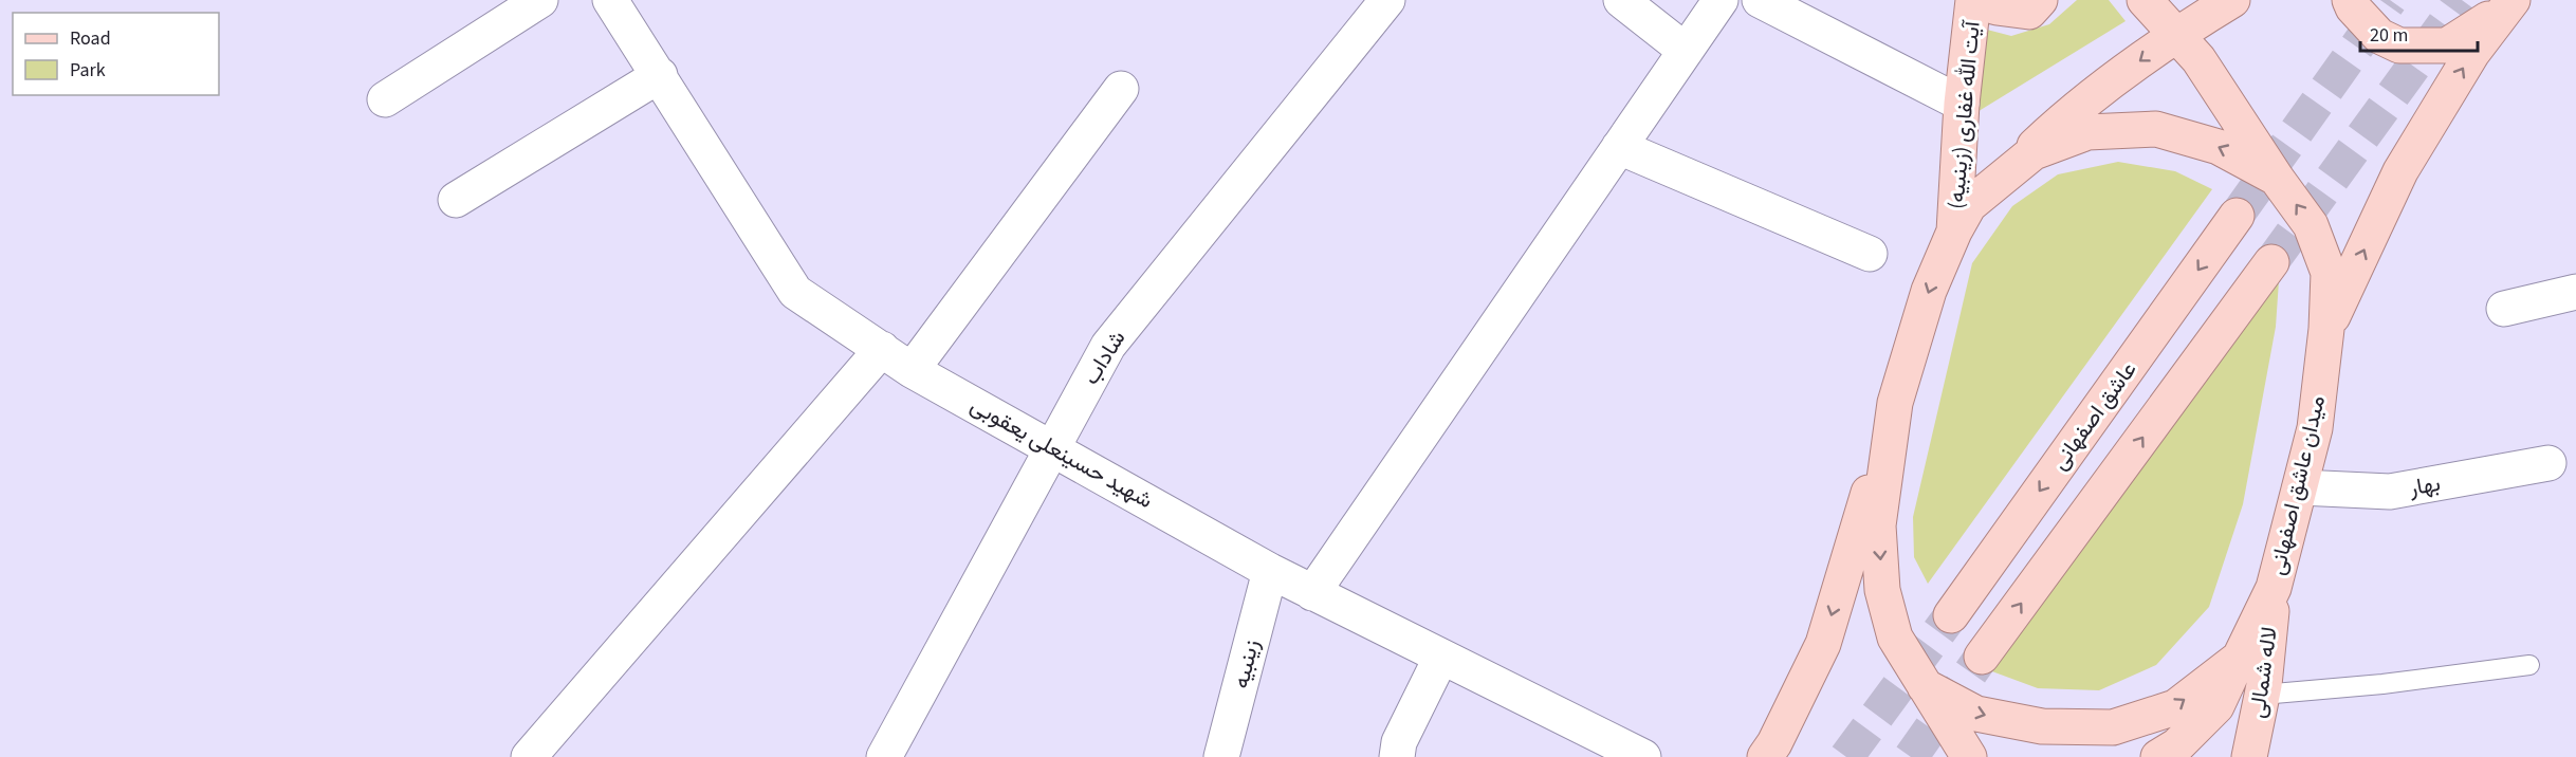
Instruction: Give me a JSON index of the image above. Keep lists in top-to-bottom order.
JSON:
{
  "streets": {
    "main road": [
      "آیت الله غفاری (زینبیه)",
      "عاشق اصفهانی",
      "میدان عاشق اصفهانی",
      "لاله شمالی"
    ],
    "street": [
      "شاداب",
      "شهید حسینعلی یعقوبی",
      "بهار",
      "زینبیه"
    ]
  },
  "crossings": [
    ["آیت الله غفاری (زینبیه)", "میدان عاشق اصفهانی"],
    ["شاداب", "شهید حسینعلی یعقوبی"],
    ["شهید حسینعلی یعقوبی", "زینبیه"],
    ["میدان عاشق اصفهانی", "بهار"],
    ["میدان عاشق اصفهانی", "لاله شمالی"]
  ],
  "legend": ["Road", "Park"],
  "scale_bar": "20 m"
}
